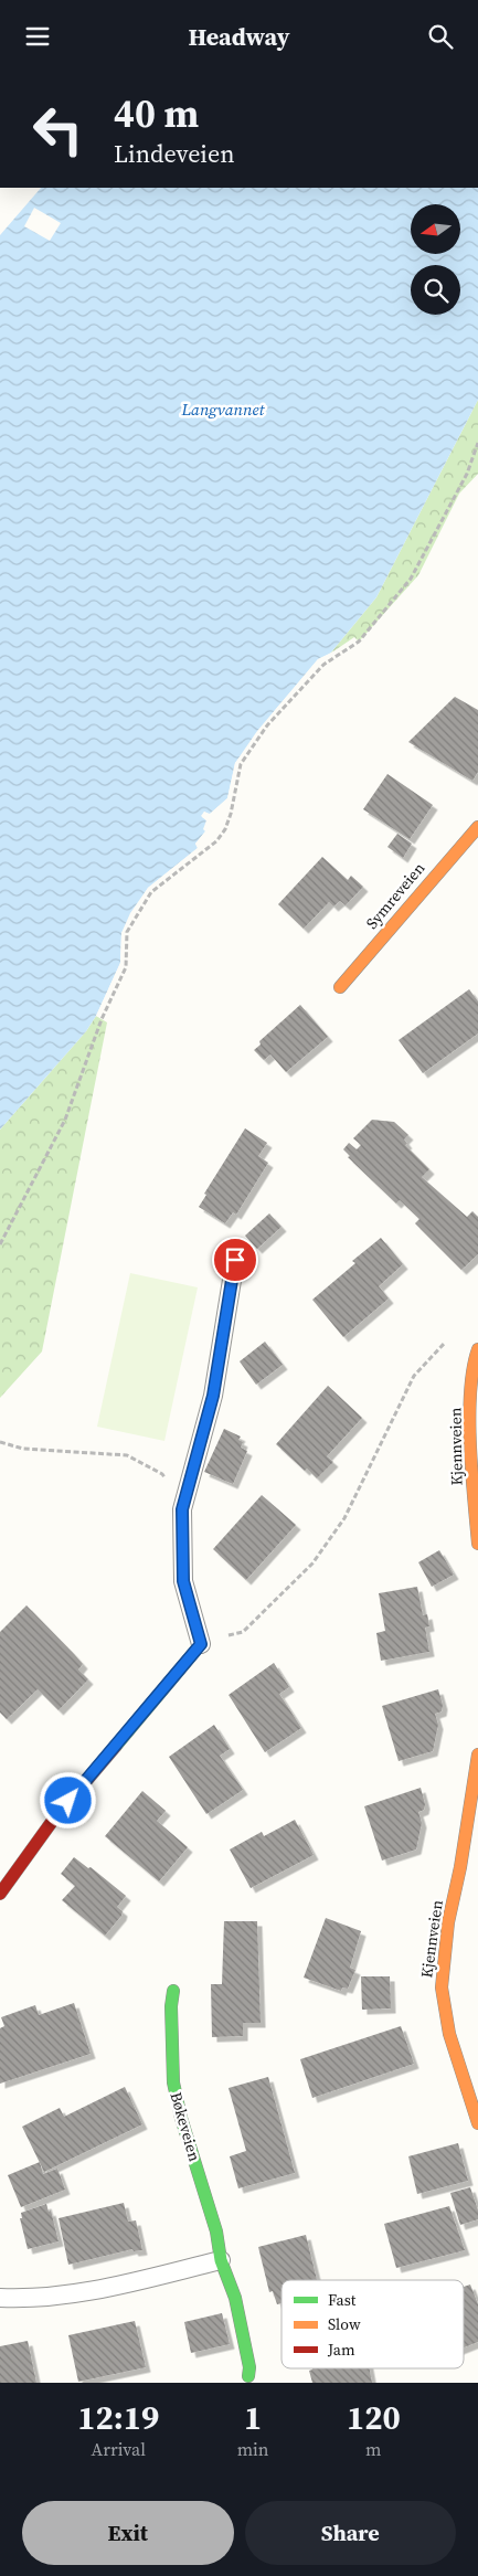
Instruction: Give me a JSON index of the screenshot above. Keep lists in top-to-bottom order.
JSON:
{
  "streets": {
    "street": ["Symreveien", "Kjennveien", "Bøkeveien"]
  },
  "water": ["Langvannet"],
  "legend": ["Fast", "Slow", "Jam"],
  "north": "left",
  "page": {
    "header": "Headway",
    "turn": ["40 m", "Lindeveien"],
    "eta": [
      "12:19",
      "Arrival",
      "1",
      "min",
      "120",
      "m"
    ],
    "buttons": ["Exit", "Share"]
  }
}
